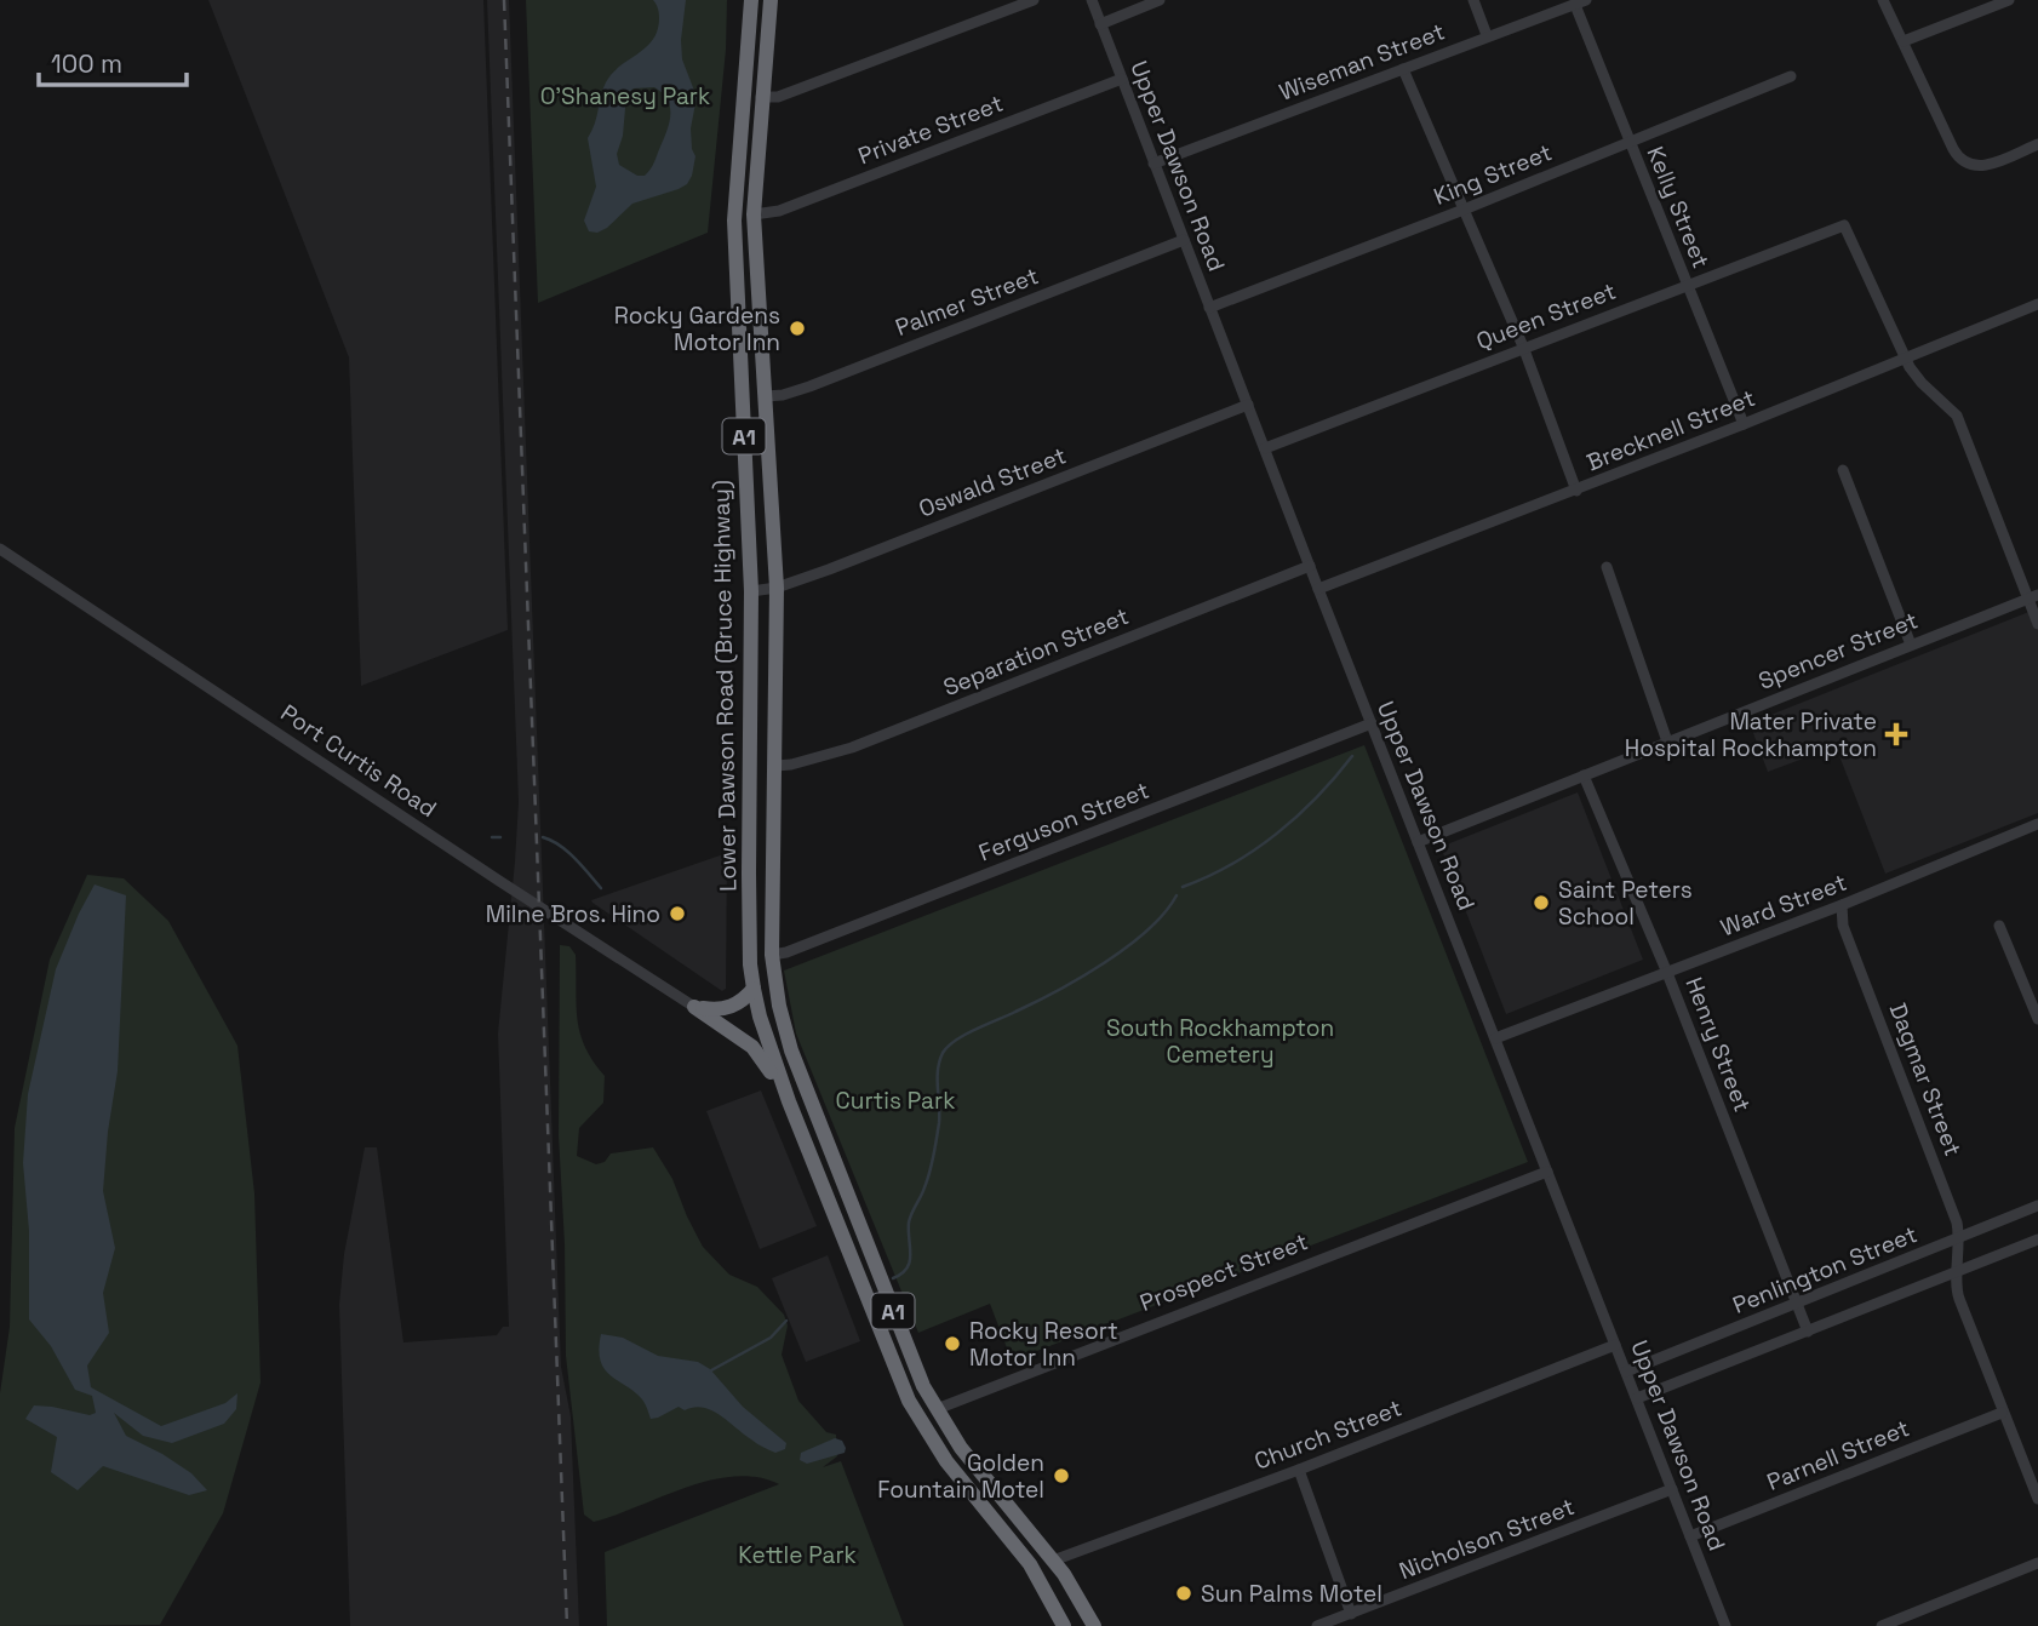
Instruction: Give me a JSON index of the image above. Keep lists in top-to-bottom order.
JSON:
{
  "streets": {
    "highway": ["A1", "Lower Dawson Road (Bruce Highway)", "Prospect Street"],
    "street": [
      "Wiseman Street",
      "Private Street",
      "Upper Dawson Road",
      "King Street",
      "Kelly Street",
      "Palmer Street",
      "Queen Street",
      "Brecknell Street",
      "Oswald Street",
      "Spencer Street",
      "Separation Street",
      "Port Curtis Road",
      "Ferguson Street",
      "Ward Street",
      "Henry Street",
      "Dagmar Street",
      "Penlington Street",
      "Church Street",
      "Parnell Street",
      "Nicholson Street"
    ]
  },
  "crossings": [
    ["Wiseman Street", "Upper Dawson Road"],
    ["Wiseman Street", "Kelly Street"],
    ["Private Street", "Upper Dawson Road"],
    ["Private Street", "Lower Dawson Road (Bruce Highway)"],
    ["Upper Dawson Road", "King Street"],
    ["Upper Dawson Road", "Palmer Street"],
    ["Upper Dawson Road", "Queen Street"],
    ["Upper Dawson Road", "Brecknell Street"],
    ["Upper Dawson Road", "Oswald Street"],
    ["Upper Dawson Road", "Spencer Street"],
    ["Upper Dawson Road", "Separation Street"],
    ["Upper Dawson Road", "Ferguson Street"],
    ["Upper Dawson Road", "Ward Street"],
    ["Upper Dawson Road", "Penlington Street"],
    ["Upper Dawson Road", "Prospect Street"],
    ["Upper Dawson Road", "Church Street"],
    ["Upper Dawson Road", "Parnell Street"],
    ["Upper Dawson Road", "Nicholson Street"],
    ["King Street", "Kelly Street"],
    ["Kelly Street", "Queen Street"],
    ["Kelly Street", "Brecknell Street"],
    ["Palmer Street", "Lower Dawson Road (Bruce Highway)"],
    ["Queen Street", "Brecknell Street"],
    ["A1", "Lower Dawson Road (Bruce Highway)"],
    ["A1", "Ferguson Street"],
    ["A1", "Prospect Street"],
    ["A1", "Church Street"],
    ["Oswald Street", "Lower Dawson Road (Bruce Highway)"],
    ["Spencer Street", "Henry Street"],
    ["Separation Street", "Lower Dawson Road (Bruce Highway)"],
    ["Lower Dawson Road (Bruce Highway)", "Ferguson Street"],
    ["Ward Street", "Henry Street"],
    ["Ward Street", "Dagmar Street"],
    ["Henry Street", "Penlington Street"],
    ["Dagmar Street", "Penlington Street"],
    ["Dagmar Street", "Parnell Street"]
  ],
  "parks": [
    "O'Shanesy Park",
    "South Rockhampton Cemetery",
    "Curtis Park",
    "Kettle Park"
  ],
  "places": {
    "other": [
      "Rocky Gardens Motor Inn",
      "Saint Peters School",
      "Milne Bros. Hino",
      "Rocky Resort Motor Inn",
      "Golden Fountain Motel",
      "Sun Palms Motel"
    ],
    "health": ["Mater Private Hospital Rockhampton"]
  },
  "scale_bar": "100 m"
}
